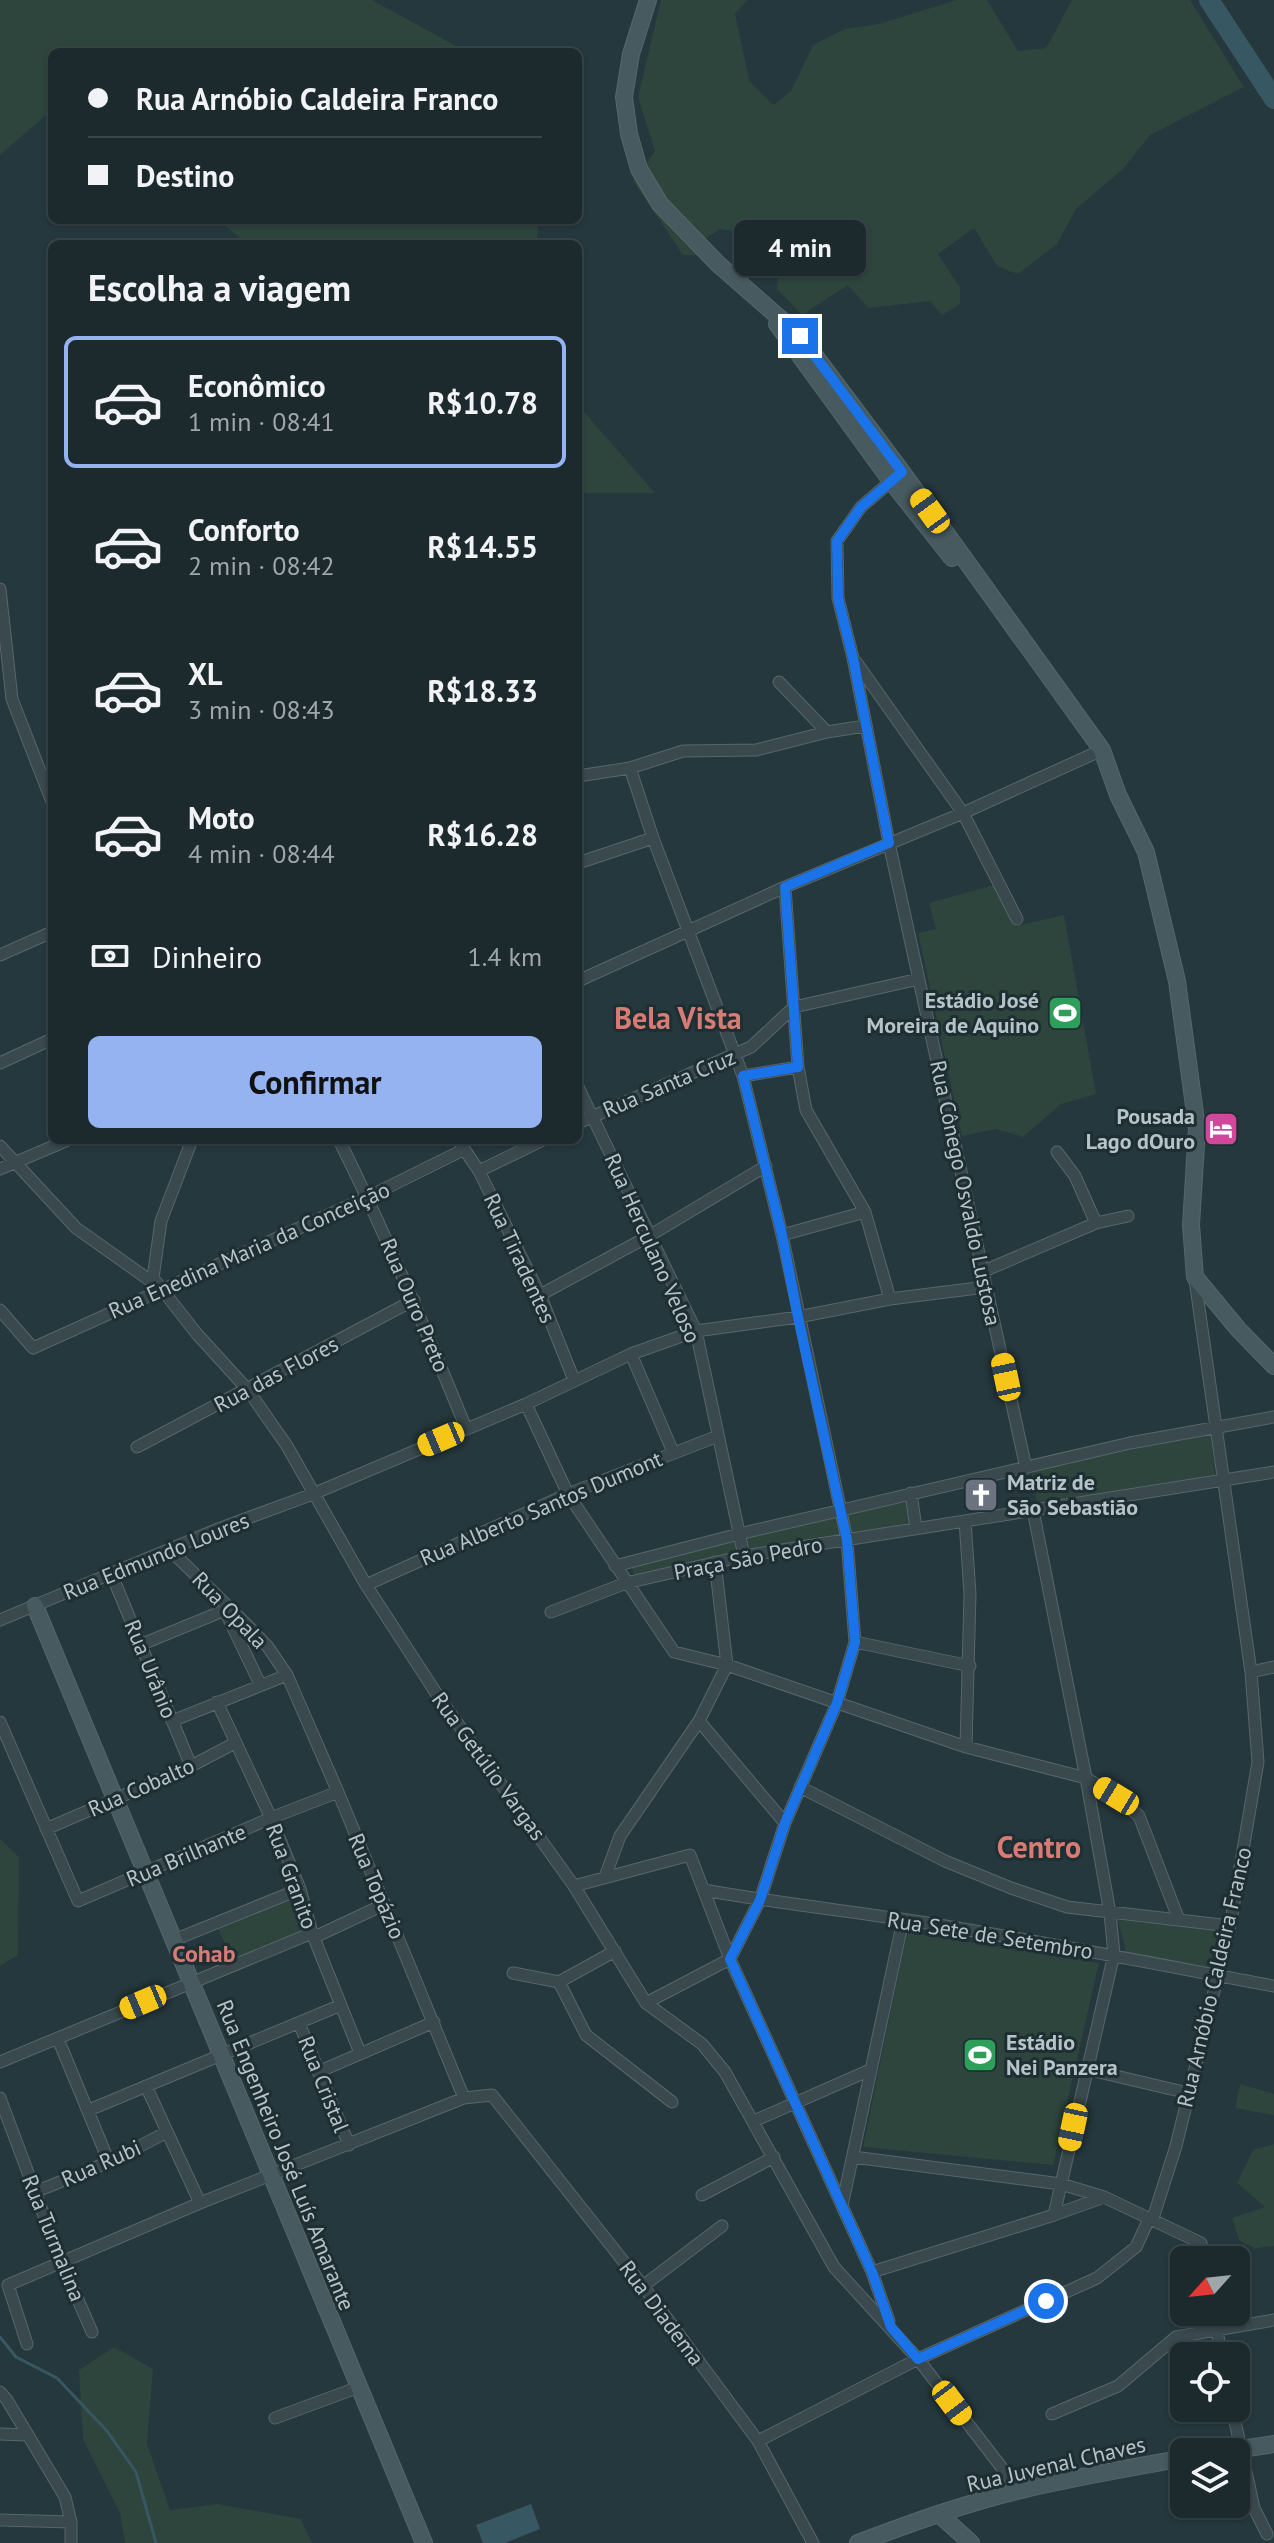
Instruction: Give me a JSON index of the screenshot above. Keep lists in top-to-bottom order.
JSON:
{
  "streets": {
    "main road": ["Rua Engenheiro José Luís Amarante", "Rua Juvenal Chaves"],
    "street": [
      "Rua Santa Cruz",
      "Rua Cônego Osvaldo Lustosa",
      "Rua Herculano Veloso",
      "Rua Enedina Maria da Conceição",
      "Rua Tiradentes",
      "Rua Ouro Preto",
      "Rua das Flores",
      "Rua Alberto Santos Dumont",
      "Rua Edmundo Loures",
      "Praça São Pedro",
      "Rua Opala",
      "Rua Urânio",
      "Rua Getúlio Vargas",
      "Rua Cobalto",
      "Rua Brilhante",
      "Rua Granito",
      "Rua Topázio",
      "Rua Sete de Setembro",
      "Rua Arnóbio Caldeira Franco",
      "Rua Cristal",
      "Rua Rubi",
      "Rua Turmalina",
      "Rua Diadema"
    ]
  },
  "crossings": [
    ["Rua Santa Cruz", "Rua Herculano Veloso"],
    ["Rua Cônego Osvaldo Lustosa", "Rua Edmundo Loures"],
    ["Rua Herculano Veloso", "Rua Alberto Santos Dumont"],
    ["Rua Herculano Veloso", "Rua Edmundo Loures"],
    ["Rua Herculano Veloso", "Praça São Pedro"],
    ["Rua Enedina Maria da Conceição", "Rua Tiradentes"],
    ["Rua Enedina Maria da Conceição", "Rua Ouro Preto"],
    ["Rua Enedina Maria da Conceição", "Rua Getúlio Vargas"],
    ["Rua Tiradentes", "Rua Edmundo Loures"],
    ["Rua Ouro Preto", "Rua das Flores"],
    ["Rua Ouro Preto", "Rua Edmundo Loures"],
    ["Rua das Flores", "Rua Getúlio Vargas"],
    ["Rua Alberto Santos Dumont", "Rua Getúlio Vargas"],
    ["Rua Edmundo Loures", "Rua Opala"],
    ["Rua Edmundo Loures", "Rua Urânio"],
    ["Rua Edmundo Loures", "Rua Getúlio Vargas"],
    ["Rua Edmundo Loures", "Rua Engenheiro José Luís Amarante"],
    ["Praça São Pedro", "Rua Arnóbio Caldeira Franco"],
    ["Rua Opala", "Rua Topázio"],
    ["Rua Urânio", "Rua Cobalto"],
    ["Rua Getúlio Vargas", "Rua Arnóbio Caldeira Franco"],
    ["Rua Getúlio Vargas", "Rua Juvenal Chaves"],
    ["Rua Cobalto", "Rua Brilhante"],
    ["Rua Cobalto", "Rua Granito"],
    ["Rua Cobalto", "Rua Engenheiro José Luís Amarante"],
    ["Rua Brilhante", "Rua Granito"],
    ["Rua Brilhante", "Rua Topázio"],
    ["Rua Brilhante", "Rua Engenheiro José Luís Amarante"],
    ["Rua Topázio", "Rua Diadema"],
    ["Rua Sete de Setembro", "Rua Arnóbio Caldeira Franco"],
    ["Rua Arnóbio Caldeira Franco", "Rua Diadema"],
    ["Rua Rubi", "Rua Turmalina"]
  ],
  "districts": ["Bela Vista", "Centro", "Cohab"],
  "places": {
    "sports": ["Estádio José Moreira de Aquino", "Estádio Nei Panzera"],
    "hotel": ["Pousada Lago dOuro"],
    "church": ["Matriz de São Sebastião"]
  },
  "north": "bottom left",
  "page": {
    "banner": ["Rua Arnóbio Caldeira Franco", "Destino"],
    "bubble": "4 min",
    "heading": "Escolha a viagem",
    "list": [
      {
        "name": "Econômico",
        "note": "1 min · 08:41",
        "value": "R$10.78"
      },
      {
        "name": "Conforto",
        "note": "2 min · 08:42",
        "value": "R$14.55"
      },
      {
        "name": "XL",
        "note": "3 min · 08:43",
        "value": "R$18.33"
      },
      {
        "name": "Moto",
        "note": "4 min · 08:44",
        "value": "R$16.28"
      }
    ],
    "pay": ["Dinheiro", "1.4 km"],
    "buttons": "Confirmar"
  }
}
